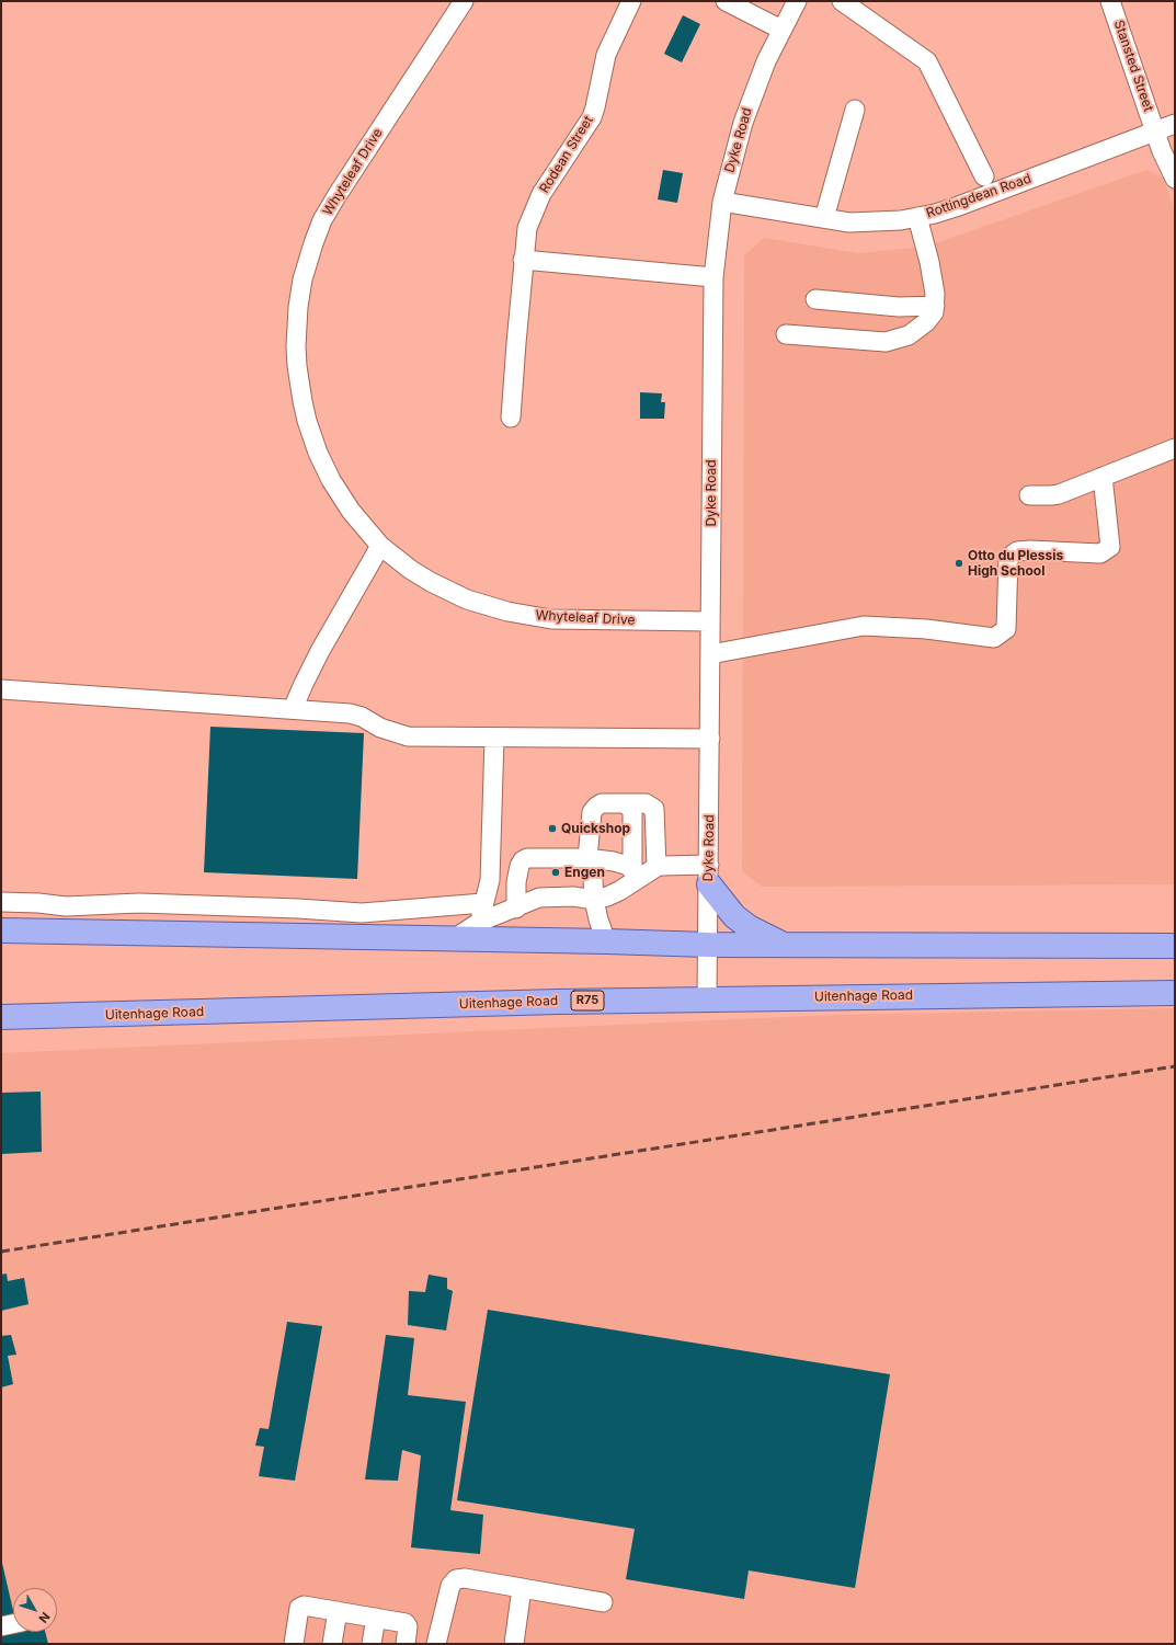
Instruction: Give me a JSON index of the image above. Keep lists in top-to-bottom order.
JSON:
{
  "streets": {
    "main road": ["Uitenhage Road", "R75"],
    "street": [
      "Stansted Street",
      "Dyke Road",
      "Rodean Street",
      "Whyteleaf Drive",
      "Rottingdean Road"
    ]
  },
  "crossings": [
    ["Stansted Street", "Rottingdean Road"],
    ["Dyke Road", "Whyteleaf Drive"],
    ["Dyke Road", "Rottingdean Road"],
    ["Dyke Road", "Uitenhage Road"]
  ],
  "places": ["Otto du Plessis High School", "Quickshop", "Engen"],
  "north": "bottom right"
}
